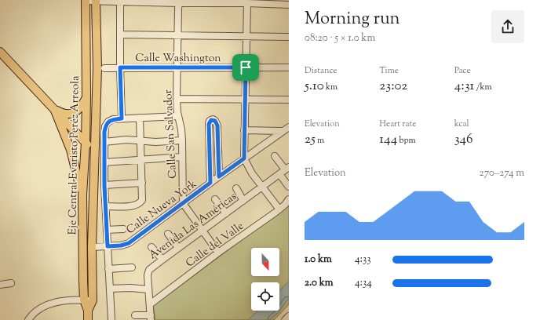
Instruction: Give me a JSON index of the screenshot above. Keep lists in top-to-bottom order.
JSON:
{
  "streets": {
    "main road": ["Eje Central Evaristo Peréz Arreola"],
    "street": [
      "Calle Washington",
      "Calle San Salvador",
      "Calle Nueva York",
      "Avenida Las Américas",
      "Calle del Valle"
    ]
  },
  "crossings": [
    ["Calle Washington", "Calle San Salvador"],
    ["Calle San Salvador", "Calle Nueva York"],
    ["Eje Central Evaristo Peréz Arreola", "Calle Nueva York"],
    ["Avenida Las Américas", "Calle del Valle"]
  ],
  "north": "bottom",
  "page": {
    "heading": ["Morning run", "08:20 · 5 × 1.0 km"],
    "stats": [
      ["Distance", "5.10 km"],
      ["Time", "23:02"],
      ["Pace", "4:31 /km"],
      ["Elevation", "25 m"],
      ["Heart rate", "144 bpm"],
      ["kcal", "346"]
    ],
    "chart": ["Elevation", "270–274 m"],
    "list": [
      {
        "name": "1.0 km",
        "note": "4:33"
      },
      {
        "name": "2.0 km",
        "note": "4:34"
      }
    ]
  }
}
